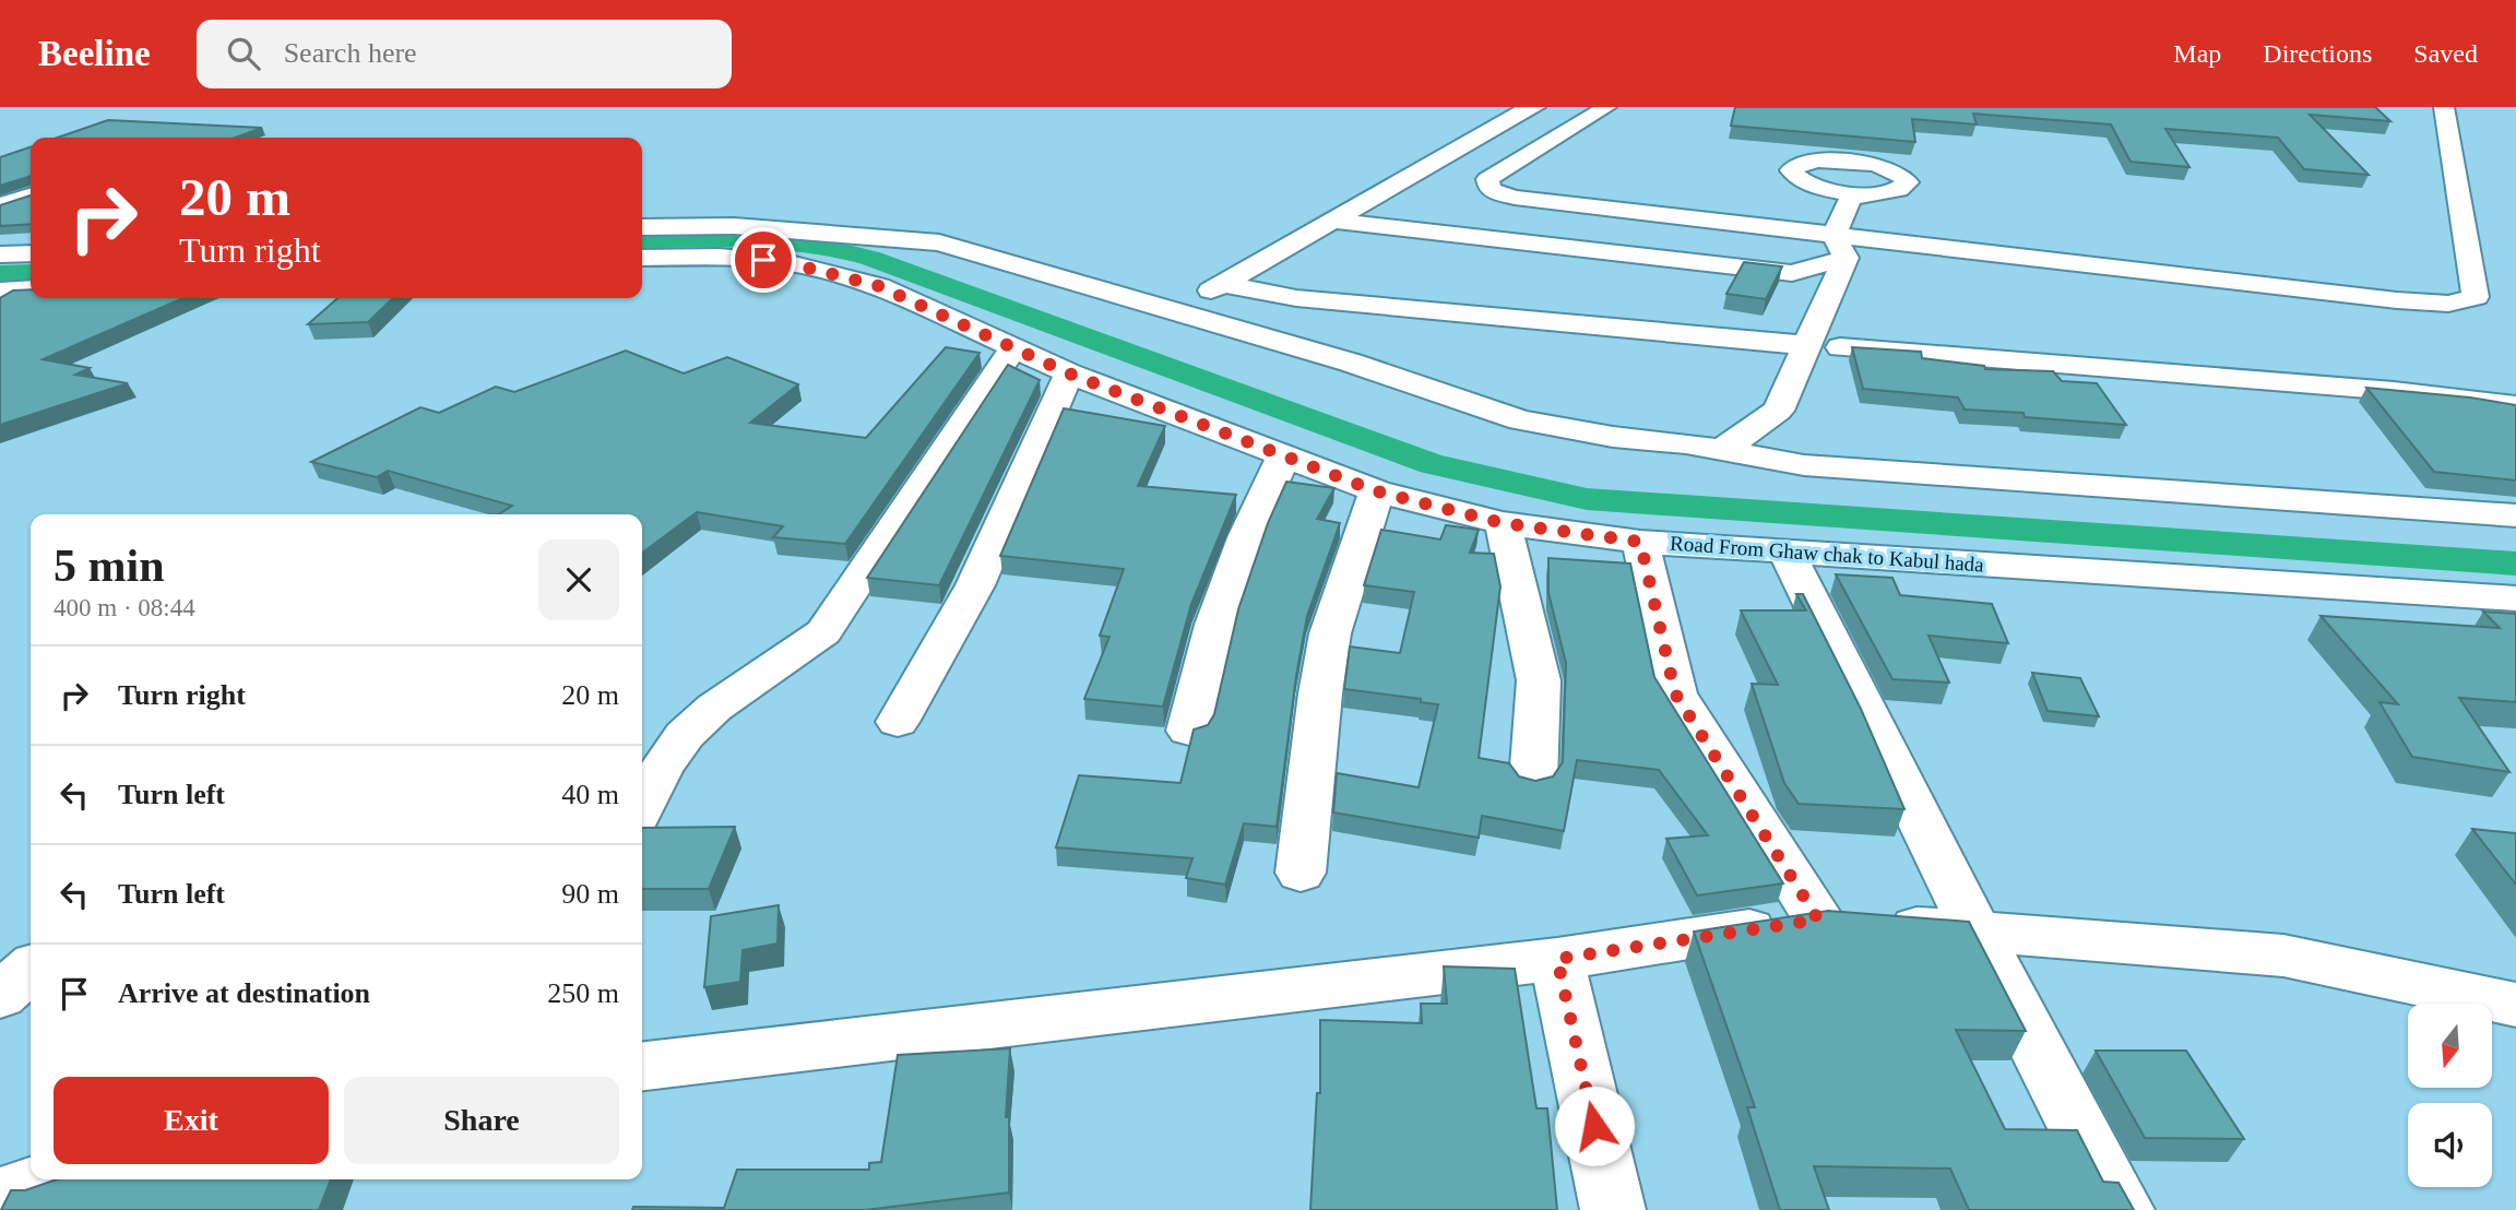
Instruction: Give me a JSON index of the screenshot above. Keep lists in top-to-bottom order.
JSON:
{
  "streets": {
    "street": ["Road From Ghaw chak to Kabul hada"]
  },
  "north": "bottom",
  "page": {
    "header": "Beeline",
    "search": "Search here",
    "nav": ["Map", "Directions", "Saved"],
    "turn": ["20 m", "Turn right"],
    "heading": ["5 min", "400 m · 08:44"],
    "list": [
      {
        "name": "Turn right",
        "value": "20 m"
      },
      {
        "name": "Turn left",
        "value": "40 m"
      },
      {
        "name": "Turn left",
        "value": "90 m"
      },
      {
        "name": "Arrive at destination",
        "value": "250 m"
      }
    ],
    "buttons": ["Exit", "Share"]
  }
}
